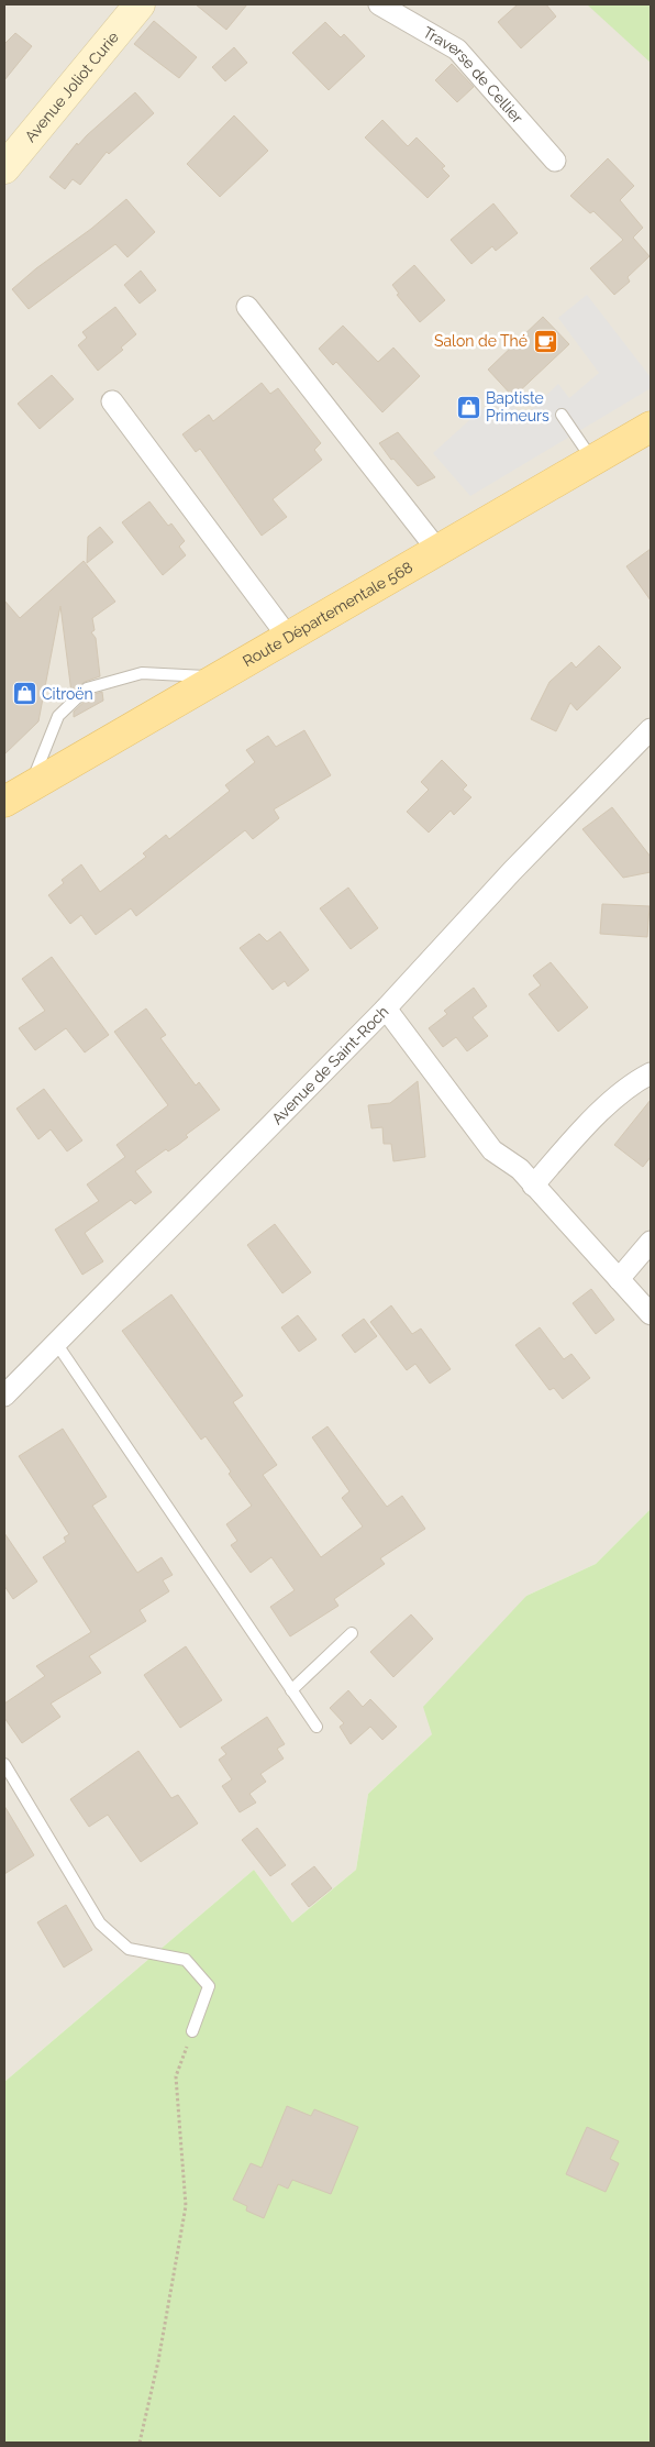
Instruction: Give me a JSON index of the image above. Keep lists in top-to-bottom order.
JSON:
{
  "streets": {
    "main road": ["Route Départementale 568"],
    "street": ["Traverse de Cellier", "Avenue Joliot Curie", "Avenue de Saint-Roch"]
  },
  "places": {
    "cafe": ["Salon de Thé"],
    "shop": ["Baptiste Primeurs", "Citroën"]
  }
}
